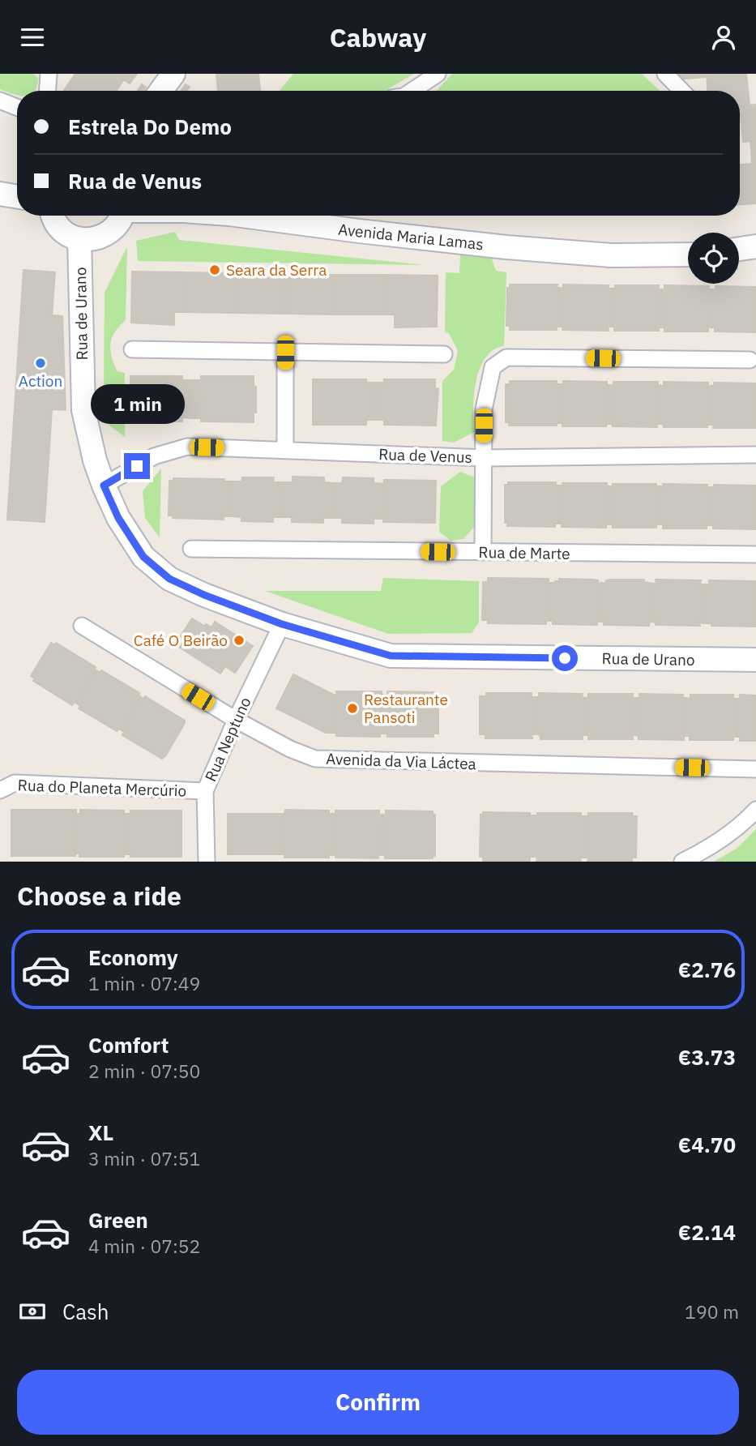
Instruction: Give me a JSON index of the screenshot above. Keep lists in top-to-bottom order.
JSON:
{
  "streets": {
    "street": [
      "Avenida Maria Lamas",
      "Rua de Urano",
      "Rua de Venus",
      "Rua de Marte",
      "Rua Neptuno",
      "Avenida da Via Láctea",
      "Rua do Planeta Mercúrio"
    ]
  },
  "crossings": [
    ["Rua de Urano", "Rua de Venus"],
    ["Rua de Urano", "Rua Neptuno"],
    ["Rua Neptuno", "Avenida da Via Láctea"],
    ["Rua Neptuno", "Rua do Planeta Mercúrio"]
  ],
  "places": [
    "Seara da Serra",
    "Action",
    "Café O Beirão",
    "Restaurante Pansoti"
  ],
  "page": {
    "header": "Cabway",
    "banner": ["Estrela Do Demo", "Rua de Venus"],
    "bubble": "1 min",
    "heading": "Choose a ride",
    "list": [
      {
        "name": "Economy",
        "note": "1 min · 07:49",
        "value": "€2.76"
      },
      {
        "name": "Comfort",
        "note": "2 min · 07:50",
        "value": "€3.73"
      },
      {
        "name": "XL",
        "note": "3 min · 07:51",
        "value": "€4.70"
      },
      {
        "name": "Green",
        "note": "4 min · 07:52",
        "value": "€2.14"
      }
    ],
    "pay": ["Cash", "190 m"],
    "buttons": "Confirm"
  }
}
